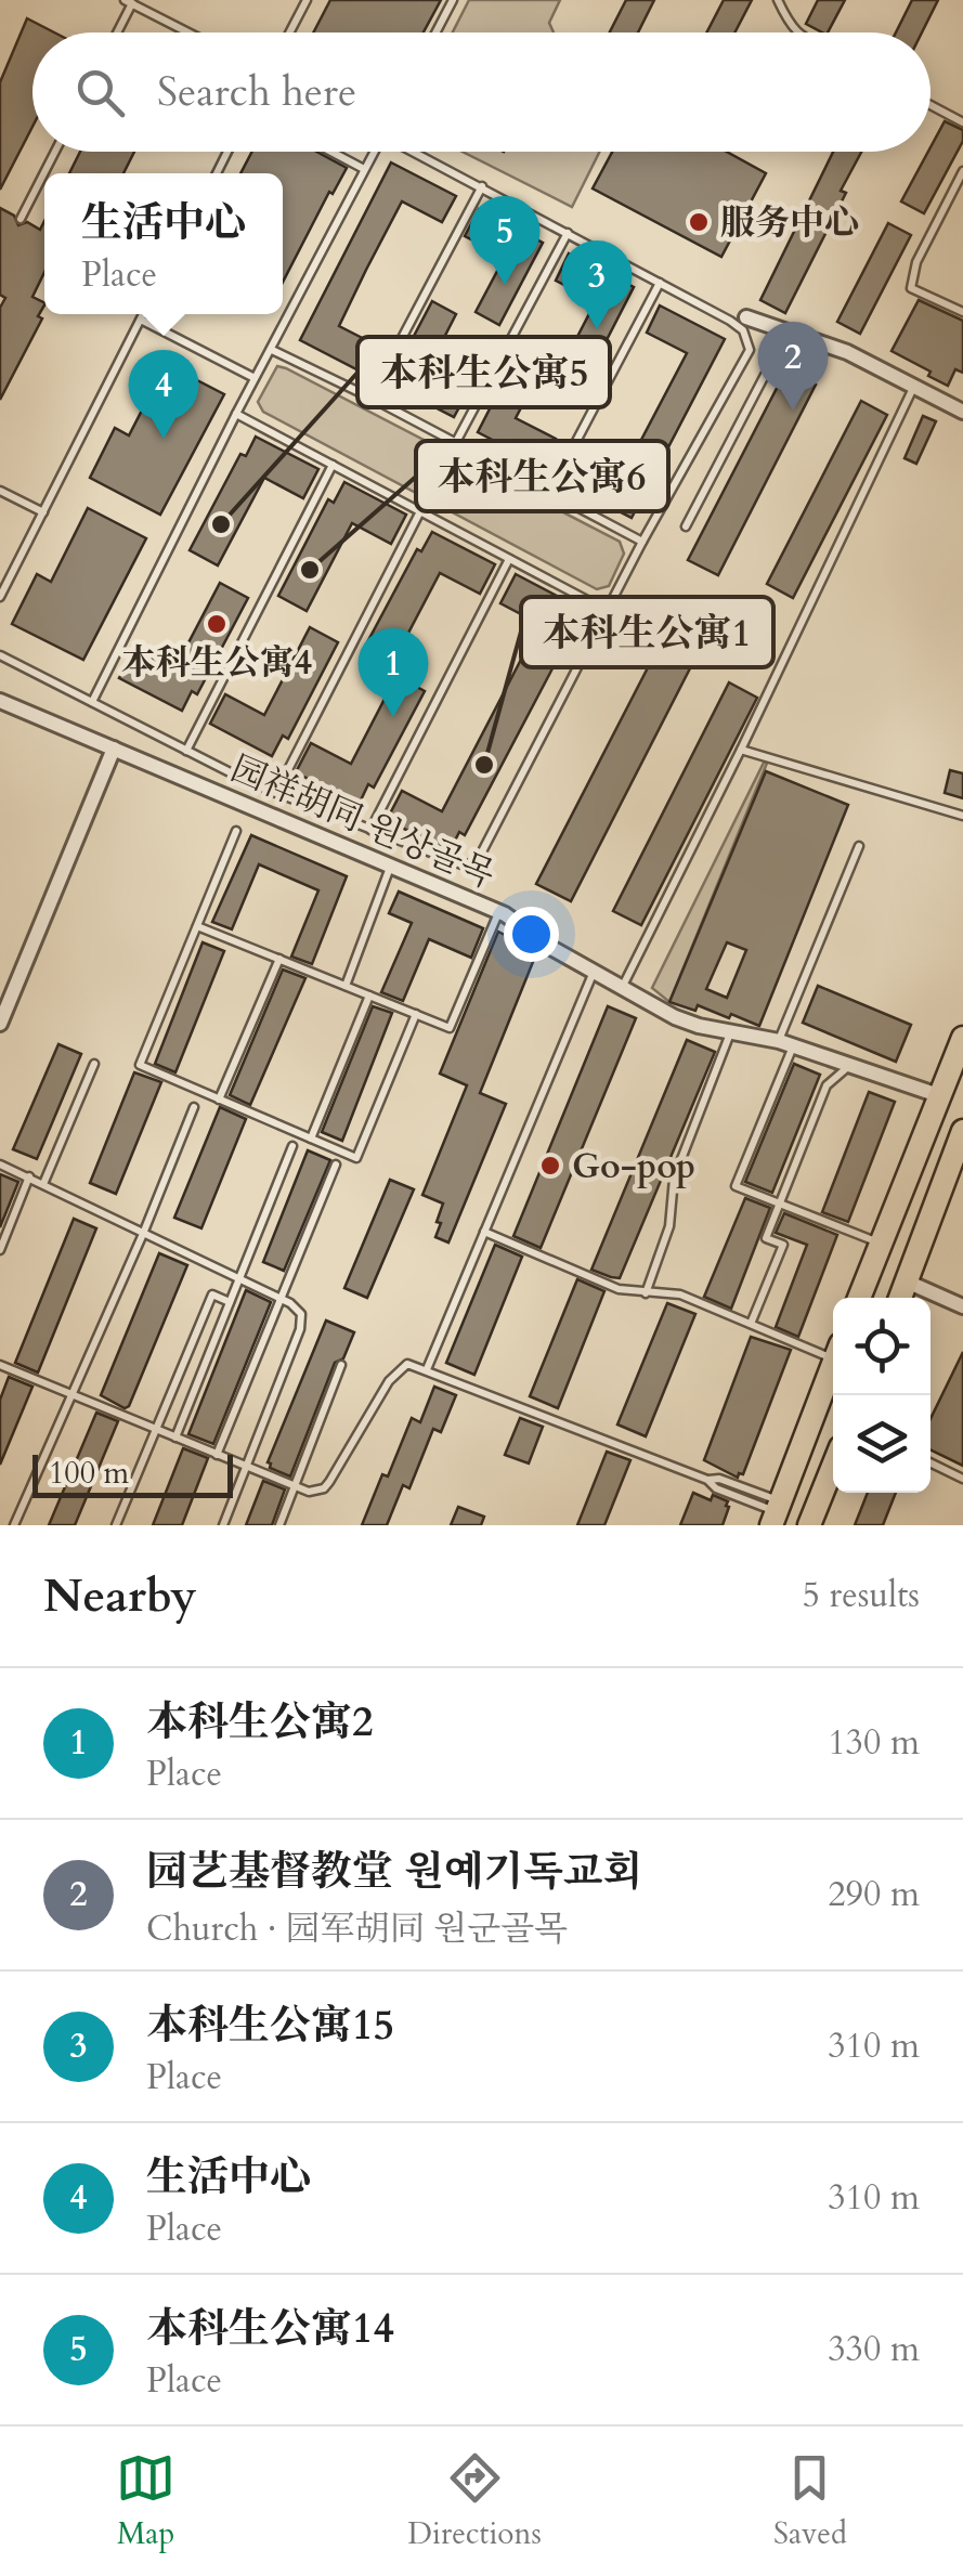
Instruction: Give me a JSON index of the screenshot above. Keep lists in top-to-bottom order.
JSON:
{
  "streets": {
    "street": ["园祥胡同 원상골목"]
  },
  "places": [
    "服务中心",
    "本科生公寓5",
    "本科生公寓6",
    "本科生公寓4",
    "本科生公寓1",
    "Go-pop"
  ],
  "scale_bar": "100 m",
  "page": {
    "search": "Search here",
    "popup": ["生活中心", "Place"],
    "pins": [
      "5",
      "3",
      "2",
      "4",
      "1"
    ],
    "scale": "100 m",
    "heading": ["Nearby", "5 results"],
    "list": [
      {
        "mark": "1",
        "name": "本科生公寓2",
        "note": "Place",
        "value": "130 m"
      },
      {
        "mark": "2",
        "name": "园艺基督教堂 원예기독교회",
        "note": "Church · 园军胡同 원군골목",
        "value": "290 m"
      },
      {
        "mark": "3",
        "name": "本科生公寓15",
        "note": "Place",
        "value": "310 m"
      },
      {
        "mark": "4",
        "name": "生活中心",
        "note": "Place",
        "value": "310 m"
      },
      {
        "mark": "5",
        "name": "本科生公寓14",
        "note": "Place",
        "value": "330 m"
      }
    ],
    "nav": ["Map", "Directions", "Saved"]
  }
}
